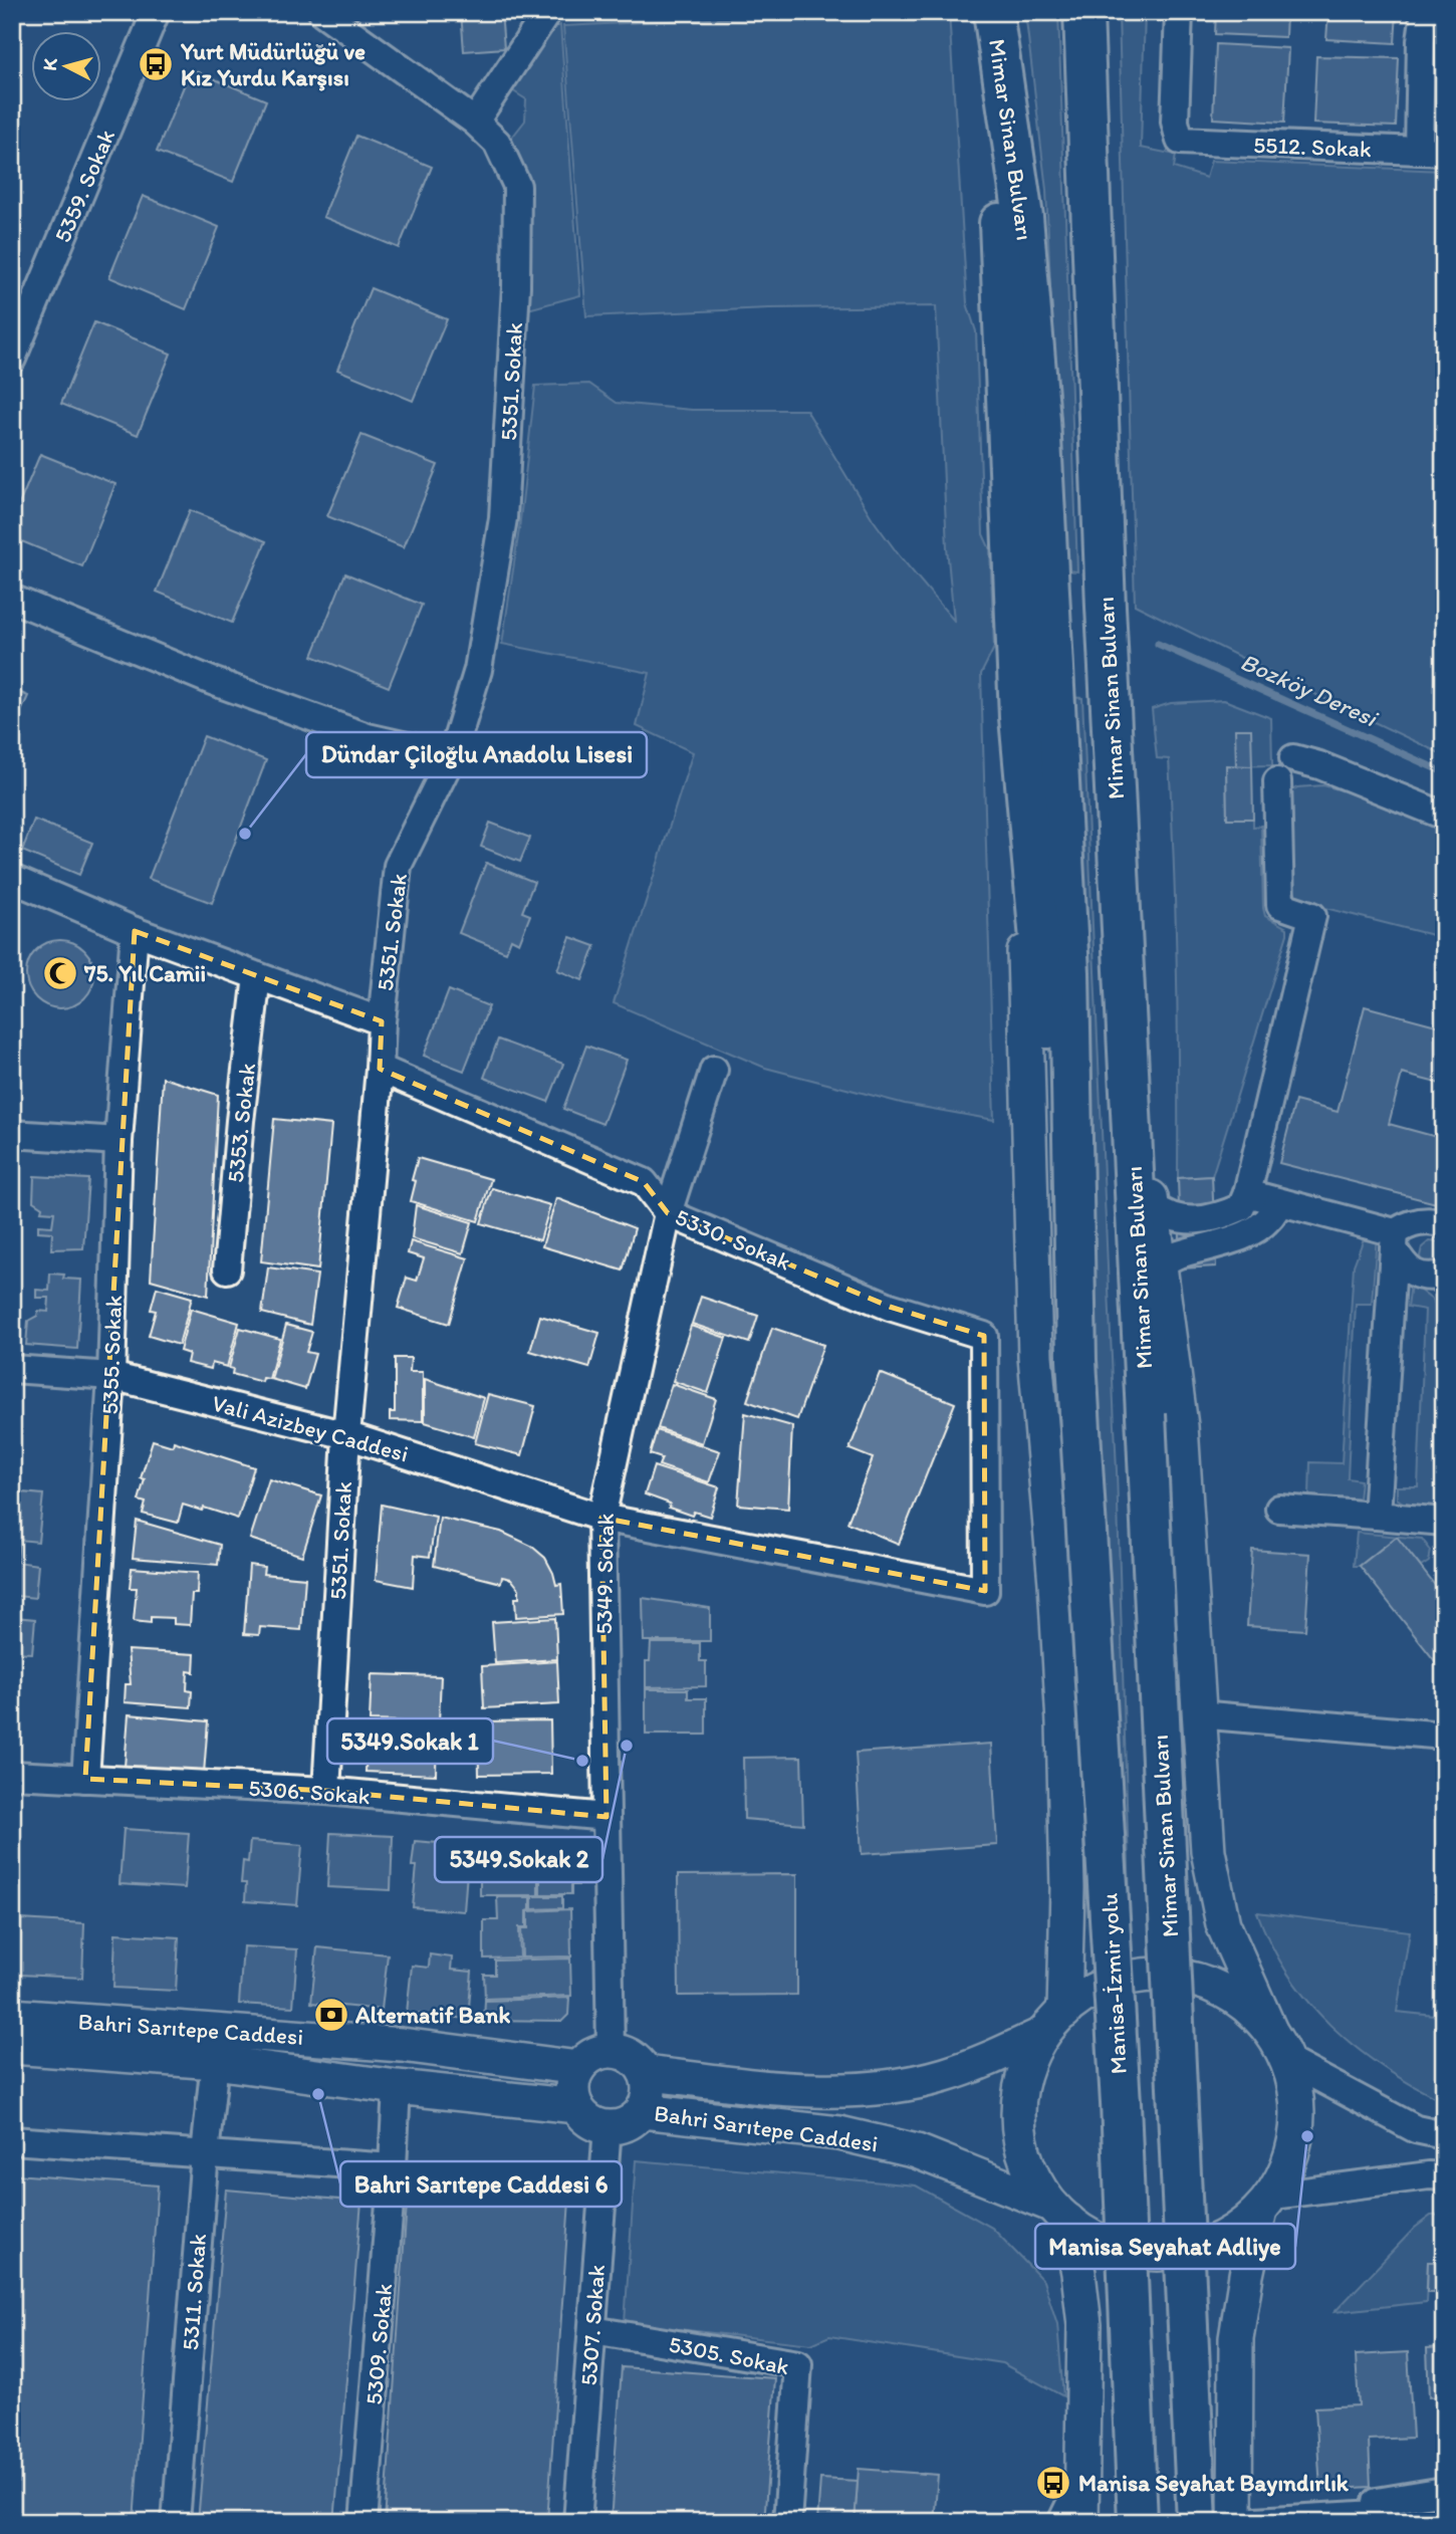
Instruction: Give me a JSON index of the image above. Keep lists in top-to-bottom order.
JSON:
{
  "streets": {
    "highway": ["Mimar Sinan Bulvarı", "Manisa-İzmir yolu"],
    "main road": ["Bahri Sarıtepe Caddesi"],
    "street": [
      "5512. Sokak",
      "5359. Sokak",
      "5351. Sokak",
      "5353. Sokak",
      "5330. Sokak",
      "5355. Sokak",
      "Vali Azizbey Caddesi",
      "5349. Sokak",
      "5306. Sokak",
      "5311. Sokak",
      "5307. Sokak",
      "5309. Sokak",
      "5305. Sokak"
    ]
  },
  "crossings": [
    ["Mimar Sinan Bulvarı", "Manisa-İzmir yolu"],
    ["5351. Sokak", "5330. Sokak"],
    ["5351. Sokak", "Vali Azizbey Caddesi"],
    ["5351. Sokak", "5306. Sokak"],
    ["5330. Sokak", "Vali Azizbey Caddesi"],
    ["5330. Sokak", "5349. Sokak"],
    ["5355. Sokak", "Vali Azizbey Caddesi"],
    ["5355. Sokak", "5306. Sokak"],
    ["Vali Azizbey Caddesi", "5349. Sokak"],
    ["5349. Sokak", "5306. Sokak"],
    ["5349. Sokak", "Bahri Sarıtepe Caddesi"],
    ["5349. Sokak", "5307. Sokak"],
    ["Bahri Sarıtepe Caddesi", "5311. Sokak"],
    ["Bahri Sarıtepe Caddesi", "5307. Sokak"],
    ["Bahri Sarıtepe Caddesi", "5309. Sokak"],
    ["5307. Sokak", "5305. Sokak"]
  ],
  "water": ["Bozköy Deresi"],
  "places": {
    "bus stop": ["Yurt Müdürlüğü ve Kız Yurdu Karşısı", "Manisa Seyahat Bayındırlık"],
    "other": [
      "Dündar Çiloğlu Anadolu Lisesi",
      "5349.Sokak 2",
      "5349.Sokak 1",
      "Bahri Sarıtepe Caddesi 6",
      "Manisa Seyahat Adliye"
    ],
    "mosque": ["75. Yıl Camii"],
    "bank": ["Alternatif Bank"]
  },
  "north": "left"
}
